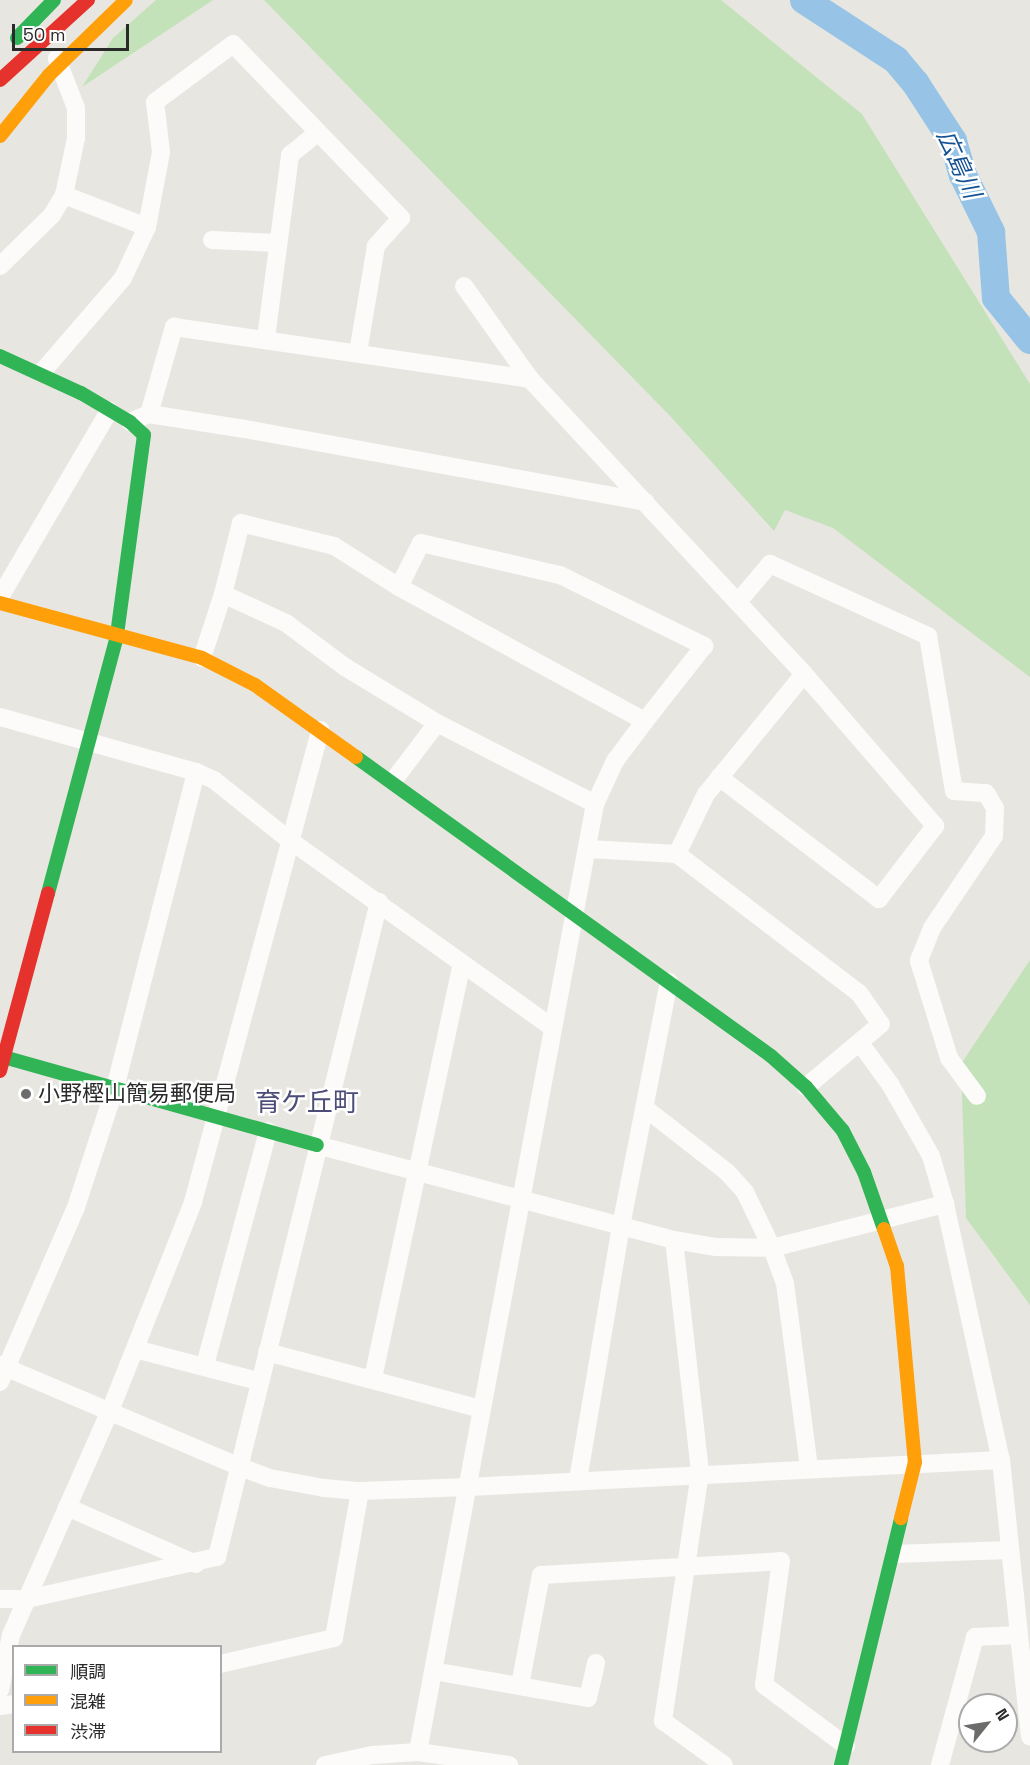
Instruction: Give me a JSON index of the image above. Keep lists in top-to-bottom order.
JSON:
{
  "districts": ["育ケ丘町"],
  "water": ["広島川"],
  "places": ["小野樫山簡易郵便局"],
  "legend": ["順調", "混雑", "渋滞"],
  "scale_bar": "50 m",
  "north": "top right"
}
